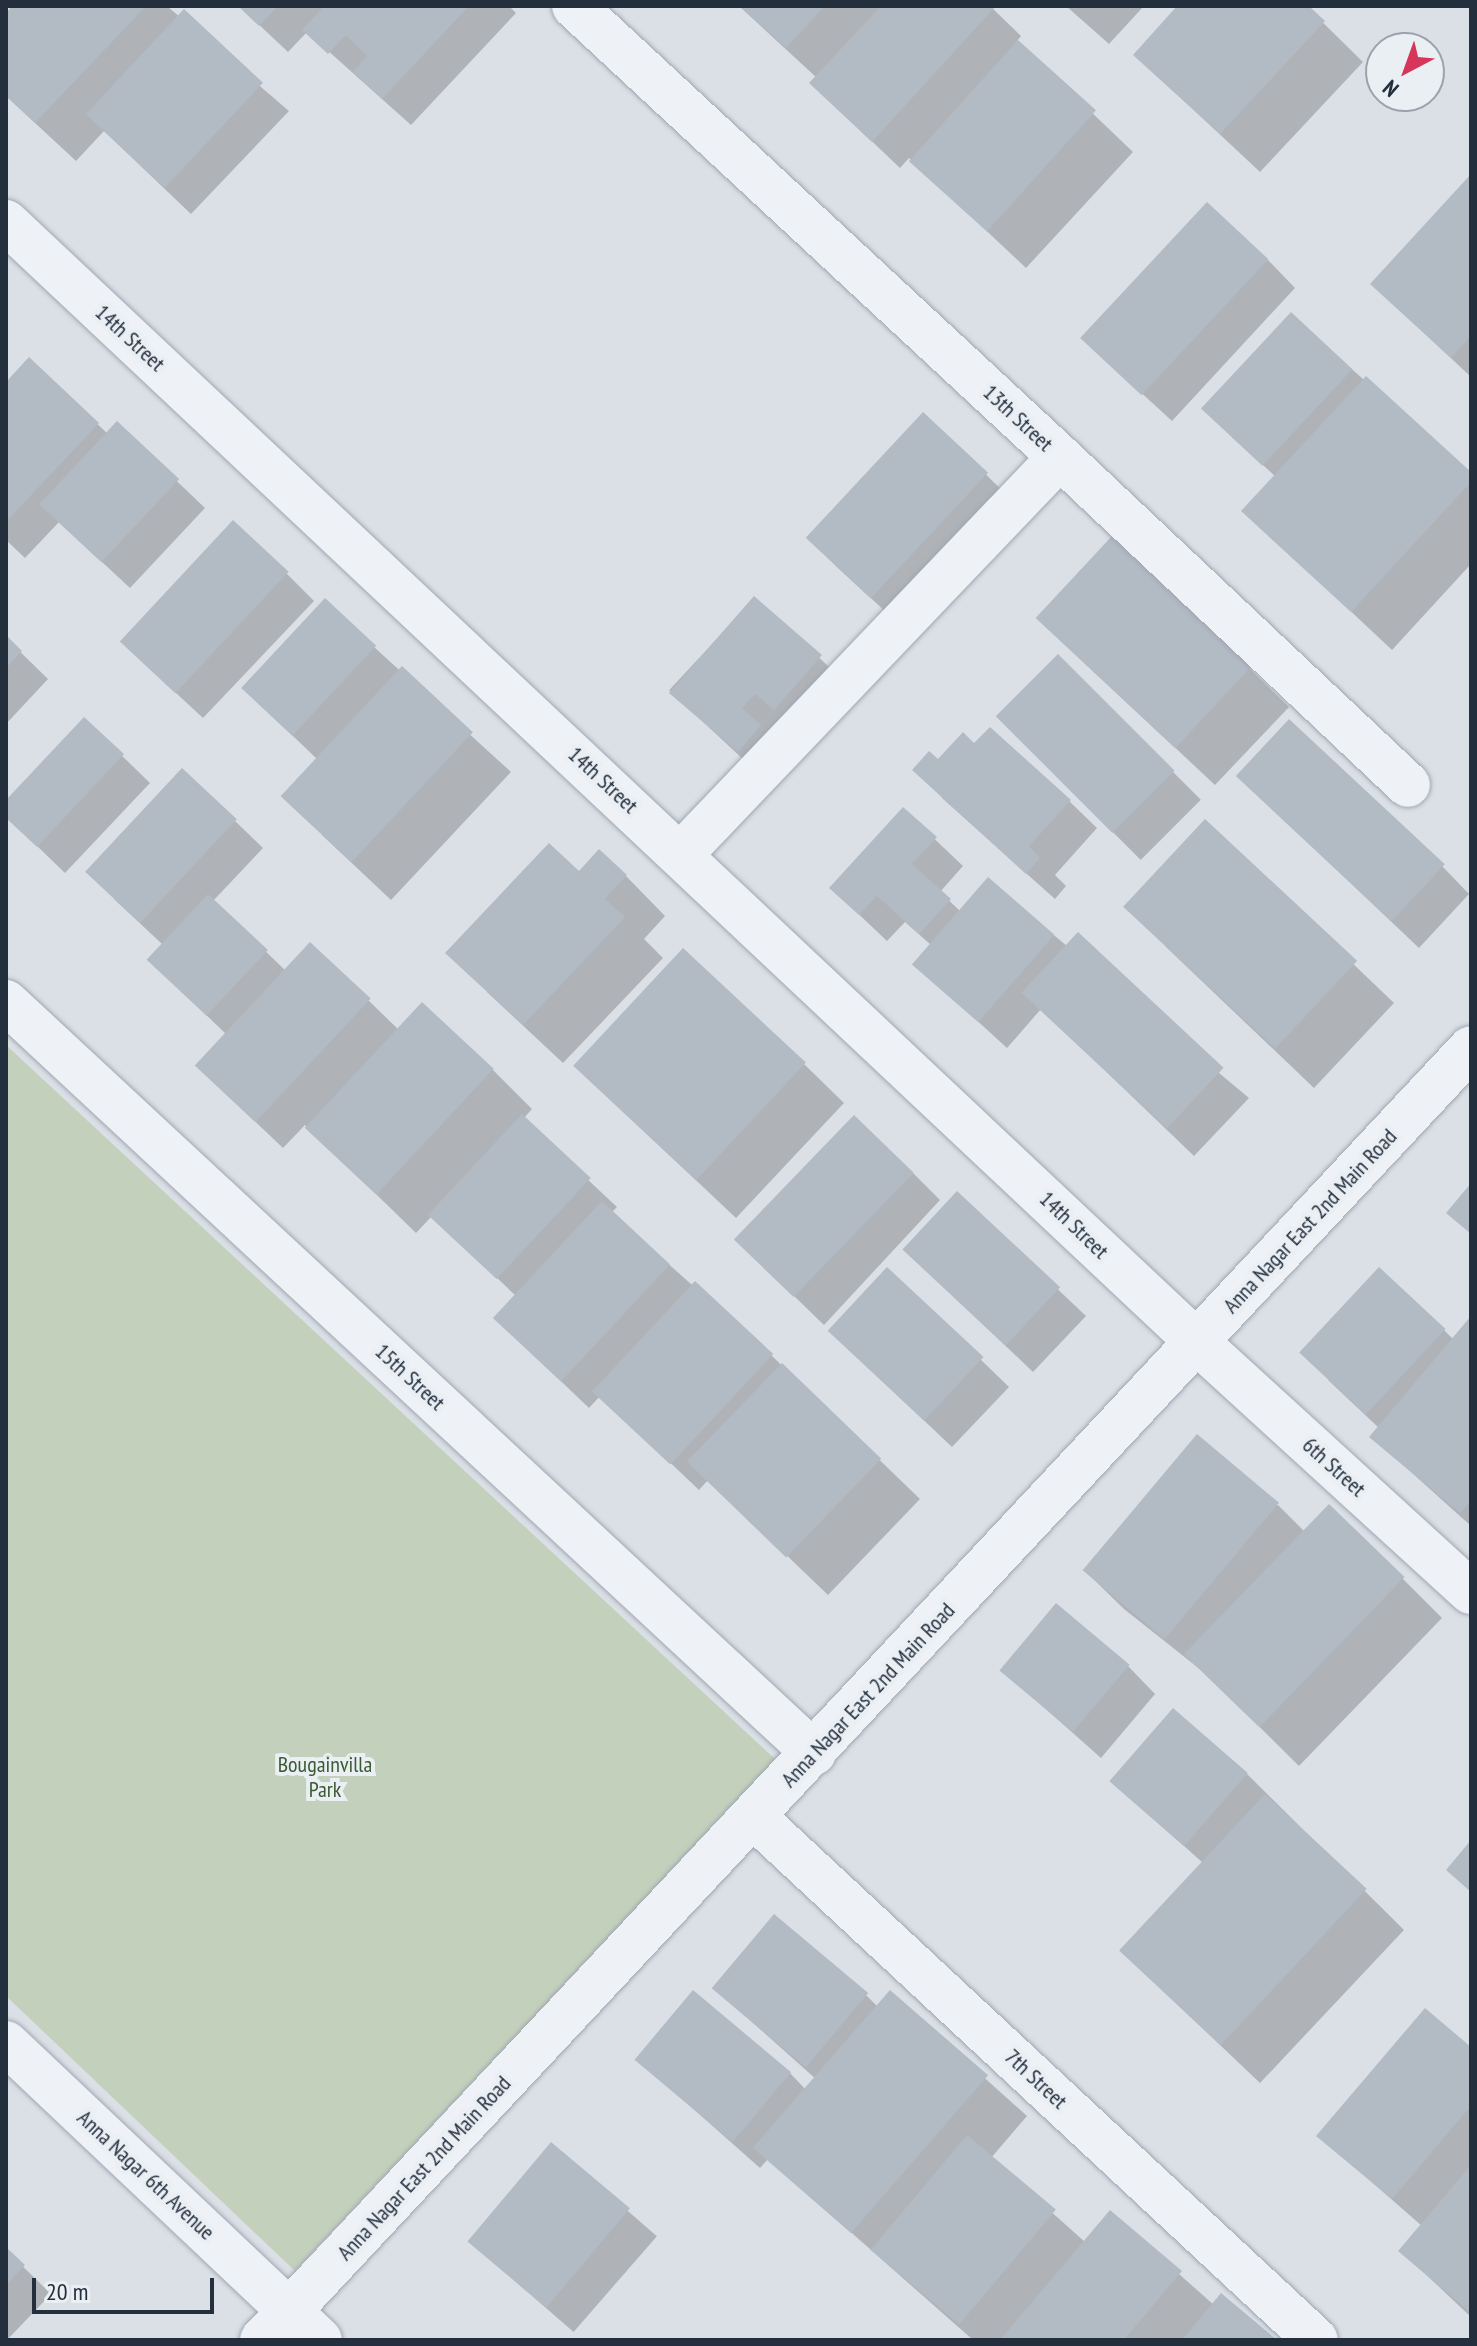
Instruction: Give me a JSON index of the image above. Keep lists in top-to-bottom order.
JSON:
{
  "streets": {
    "street": [
      "14th Street",
      "13th Street",
      "Anna Nagar East 2nd Main Road",
      "15th Street",
      "6th Street",
      "7th Street",
      "Anna Nagar 6th Avenue"
    ]
  },
  "crossings": [
    ["14th Street", "13th Street"],
    ["14th Street", "Anna Nagar East 2nd Main Road"],
    ["14th Street", "6th Street"],
    ["Anna Nagar East 2nd Main Road", "15th Street"],
    ["Anna Nagar East 2nd Main Road", "6th Street"],
    ["Anna Nagar East 2nd Main Road", "7th Street"],
    ["Anna Nagar East 2nd Main Road", "Anna Nagar 6th Avenue"]
  ],
  "parks": ["Bougainvilla Park"],
  "scale_bar": "20 m",
  "north": "bottom left"
}
